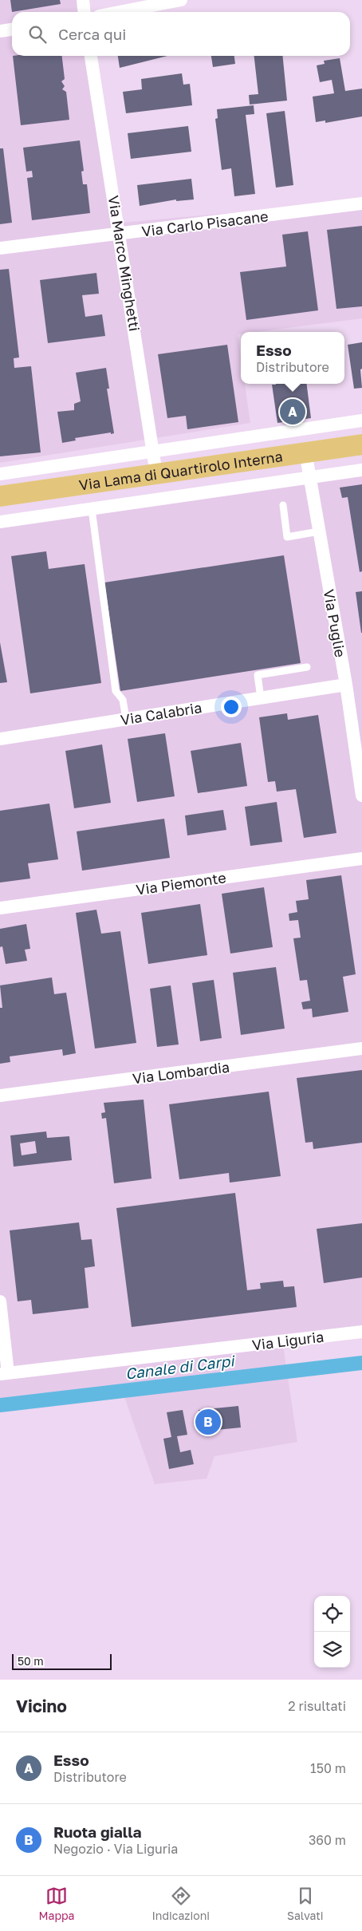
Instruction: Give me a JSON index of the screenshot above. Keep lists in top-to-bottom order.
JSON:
{
  "streets": {
    "main road": ["Via Lama di Quartirolo Interna"],
    "street": [
      "Via Carlo Pisacane",
      "Via Marco Minghetti",
      "Via Puglie",
      "Via Calabria",
      "Via Piemonte",
      "Via Lombardia",
      "Via Liguria"
    ]
  },
  "crossings": [
    ["Via Carlo Pisacane", "Via Marco Minghetti"],
    ["Via Marco Minghetti", "Via Lama di Quartirolo Interna"],
    ["Via Lama di Quartirolo Interna", "Via Puglie"],
    ["Via Puglie", "Via Calabria"]
  ],
  "water": ["Canale di Carpi"],
  "scale_bar": "50 m",
  "page": {
    "search": "Cerca qui",
    "popup": ["Esso", "Distributore"],
    "pins": ["A", "B"],
    "scale": "50 m",
    "heading": ["Vicino", "2 risultati"],
    "list": [
      {
        "mark": "A",
        "name": "Esso",
        "note": "Distributore",
        "value": "150 m"
      },
      {
        "mark": "B",
        "name": "Ruota gialla",
        "note": "Negozio · Via Liguria",
        "value": "360 m"
      }
    ],
    "nav": ["Mappa", "Indicazioni", "Salvati"]
  }
}
